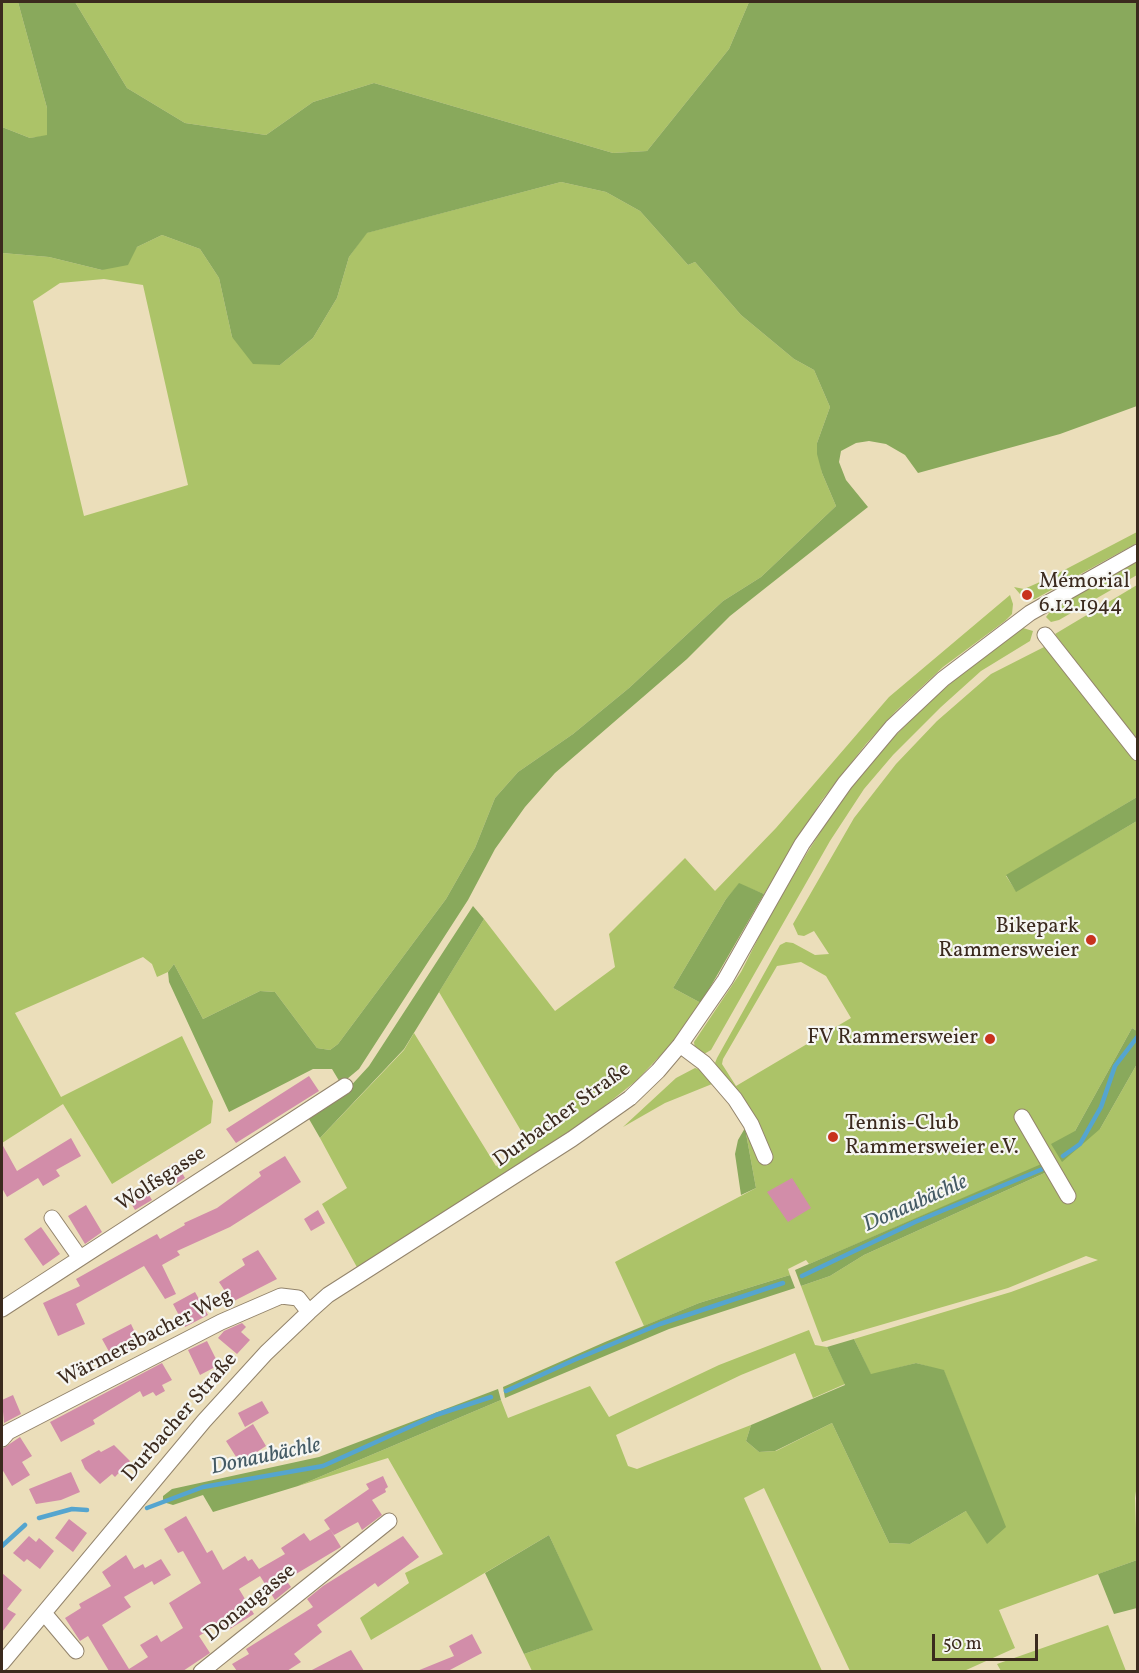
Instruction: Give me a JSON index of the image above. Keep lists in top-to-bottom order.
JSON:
{
  "streets": {
    "street": [
      "Durbacher Straße",
      "Wolfsgasse",
      "Wärmersbacher Weg",
      "Donaugasse"
    ]
  },
  "crossings": [
    ["Durbacher Straße", "Wärmersbacher Weg"]
  ],
  "water": ["Donaubächle"],
  "places": [
    "Mémorial 6.12.1944",
    "Bikepark Rammersweier",
    "FV Rammersweier",
    "Tennis-Club Rammersweier e.V."
  ],
  "scale_bar": "50 m"
}
